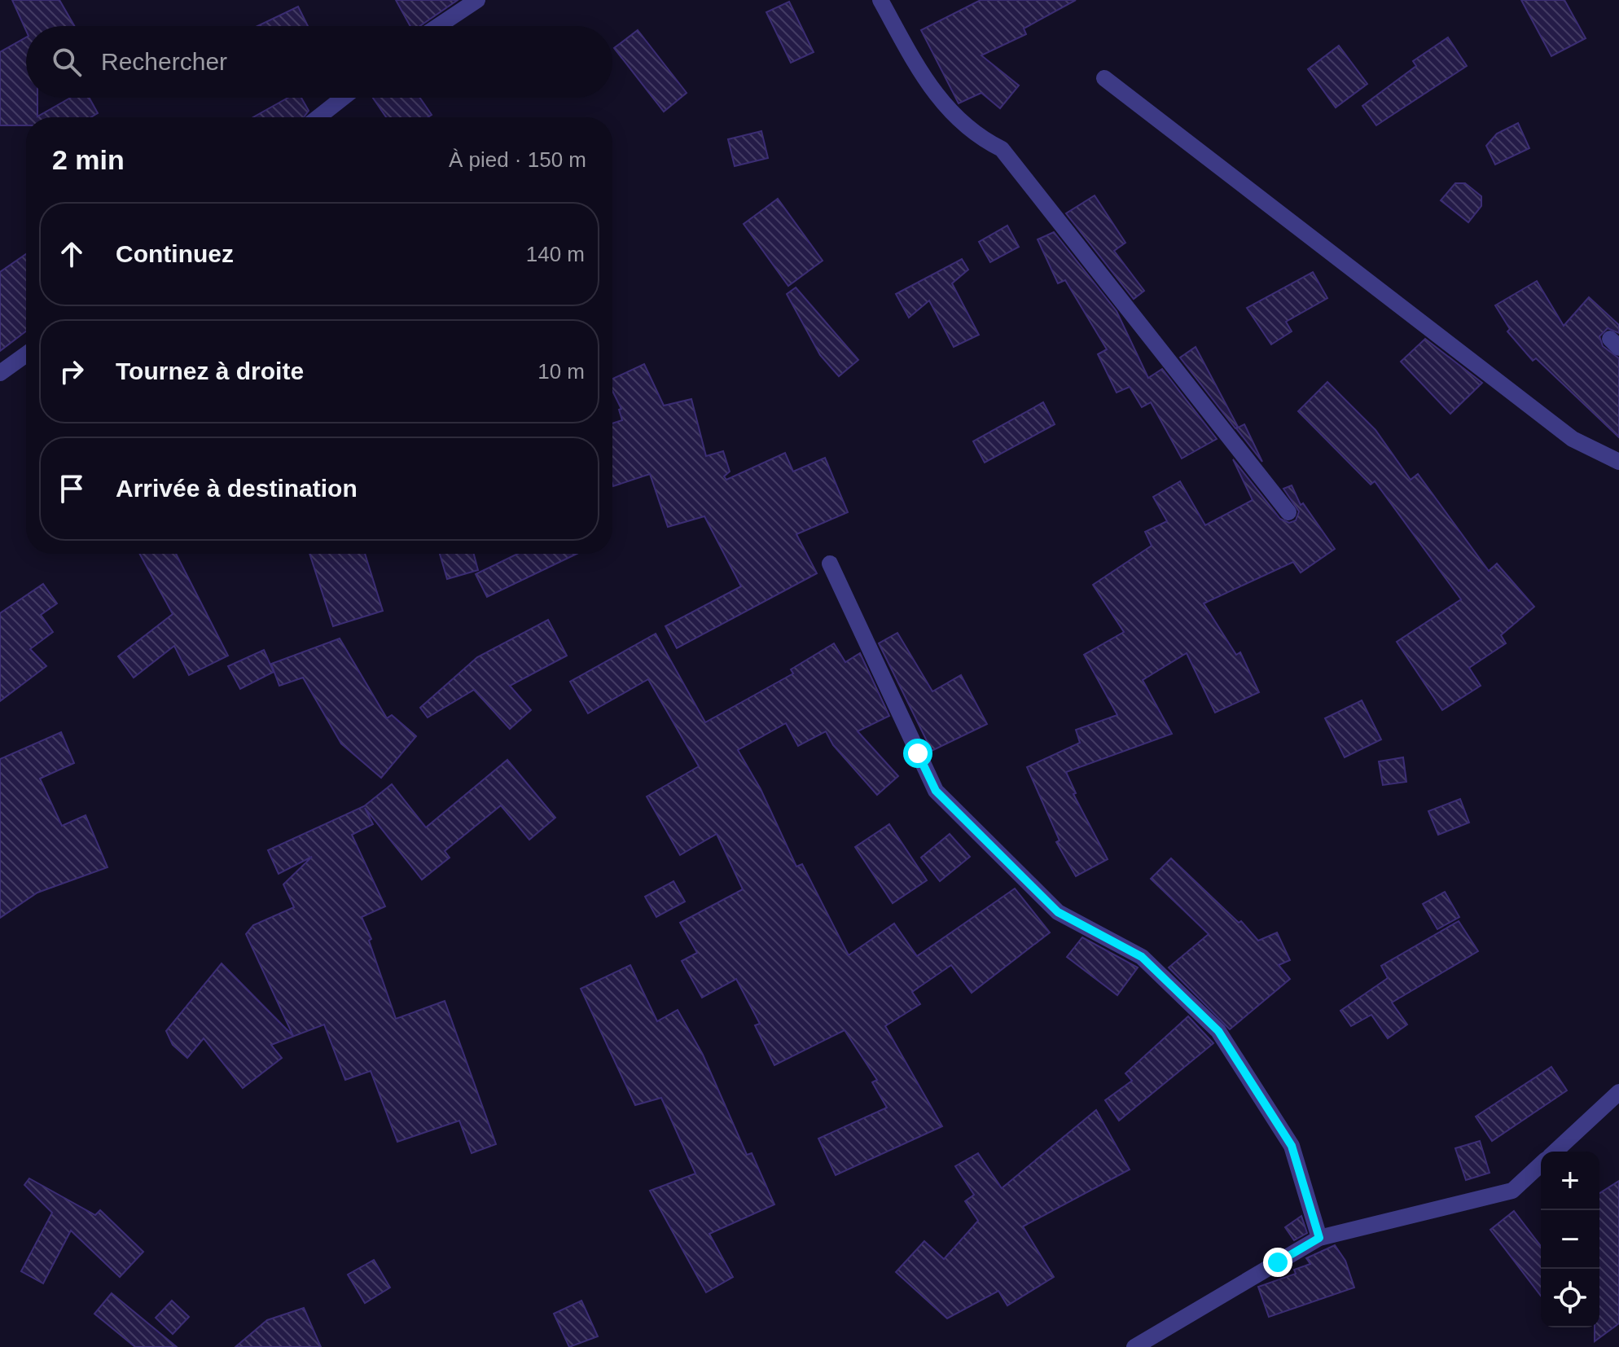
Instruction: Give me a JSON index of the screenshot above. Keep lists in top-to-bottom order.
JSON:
{
  "page": {
    "search": "Rechercher",
    "heading": ["2 min", "À pied · 150 m"],
    "list": [
      ["Continuez", "140 m"],
      ["Tournez à droite", "10 m"],
      "Arrivée à destination"
    ],
    "map_buttons": ["+", "−"]
  }
}
